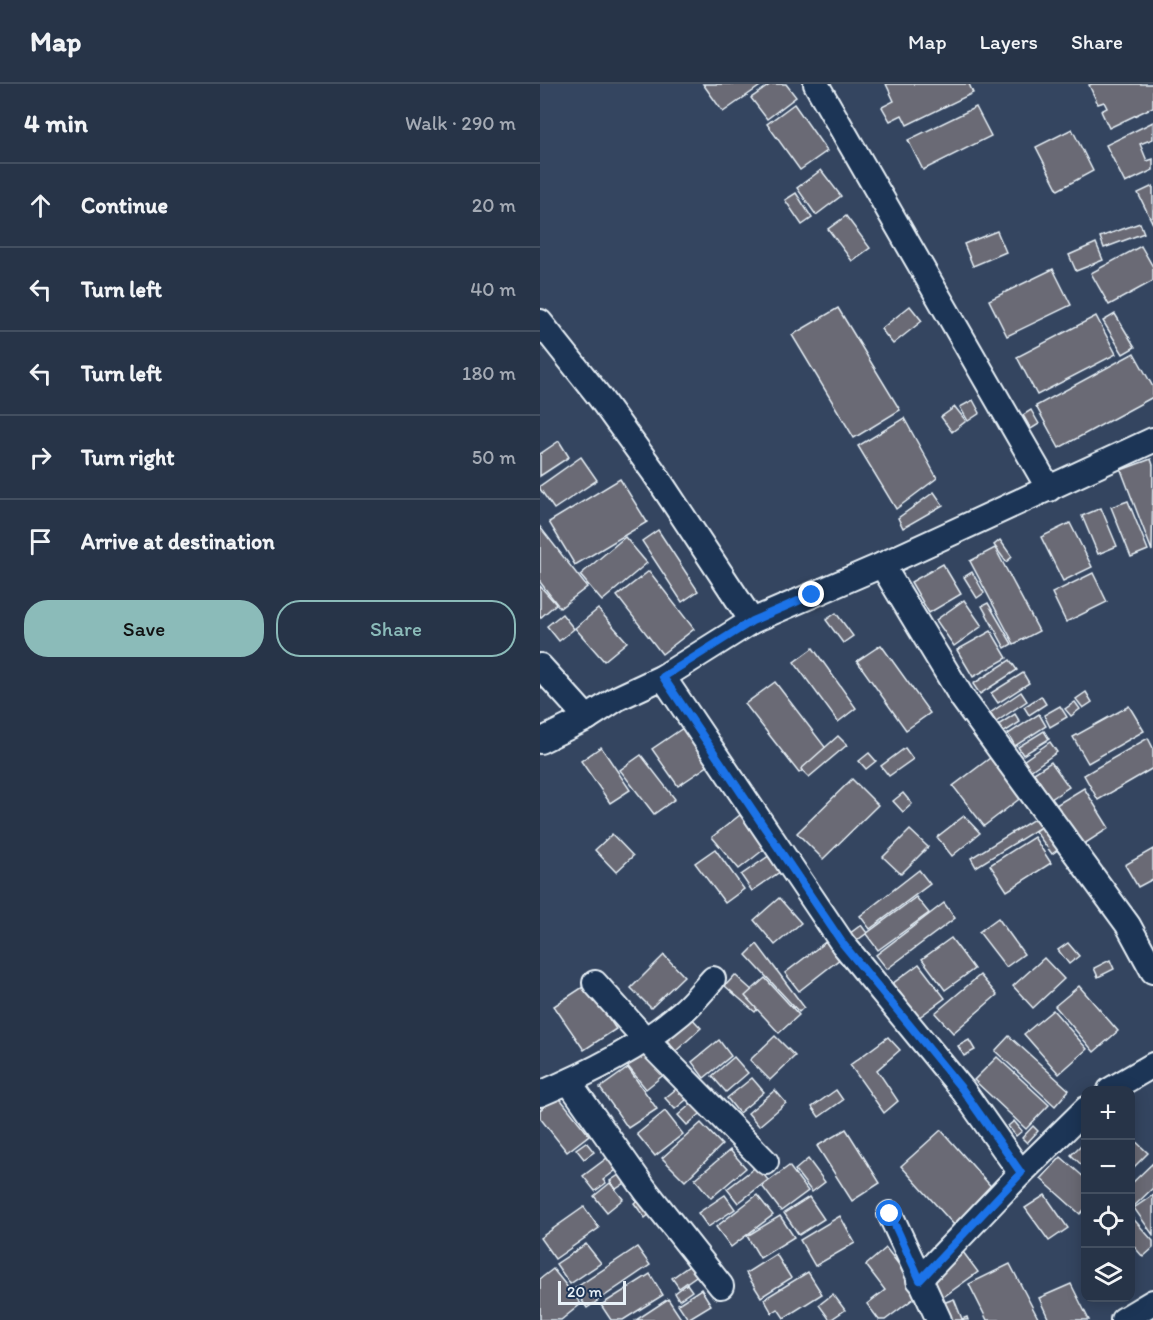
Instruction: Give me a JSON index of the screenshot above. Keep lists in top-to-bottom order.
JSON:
{
  "scale_bar": "20 m",
  "page": {
    "header": "Map",
    "nav": ["Map", "Layers", "Share"],
    "heading": ["4 min", "Walk · 290 m"],
    "list": [
      ["Continue", "20 m"],
      ["Turn left", "40 m"],
      ["Turn left", "180 m"],
      ["Turn right", "50 m"],
      "Arrive at destination"
    ],
    "buttons": ["Save", "Share"],
    "map_buttons": ["+", "−"],
    "scale": "20 m"
  }
}
